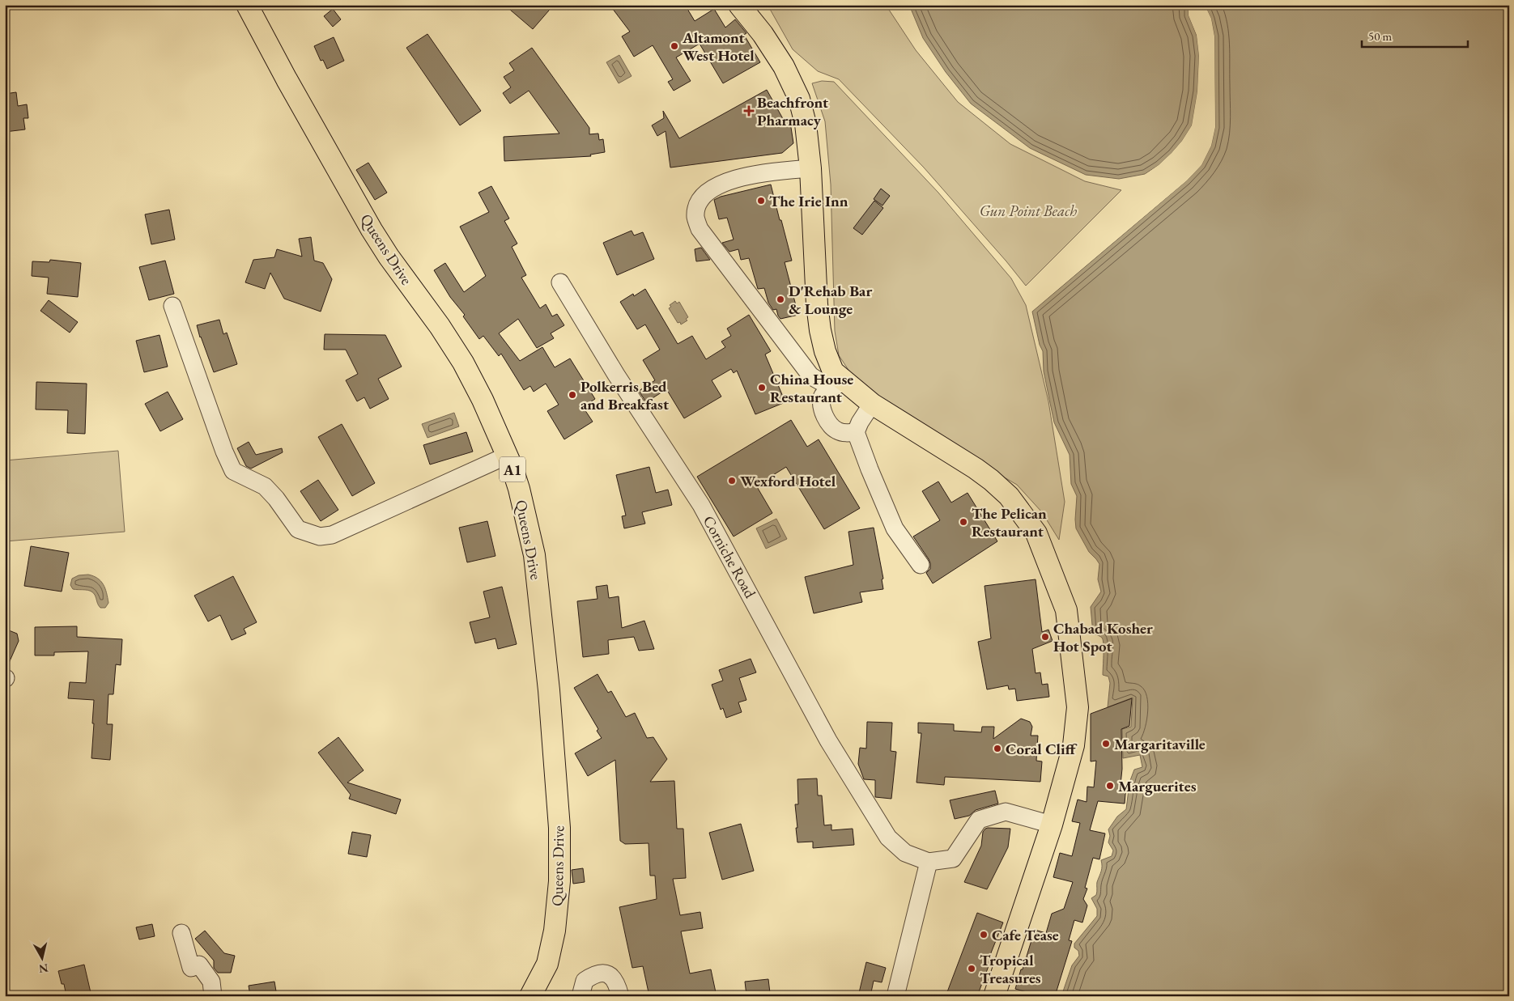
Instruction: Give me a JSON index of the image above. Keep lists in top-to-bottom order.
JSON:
{
  "streets": {
    "main road": ["Queens Drive", "A1"],
    "street": ["Corniche Road"]
  },
  "parks": ["Gun Point Beach"],
  "places": {
    "other": [
      "Altamont West Hotel",
      "The Irie Inn",
      "D'Rehab Bar & Lounge",
      "China House Restaurant",
      "Polkerris Bed and Breakfast",
      "Wexford Hotel",
      "The Pelican Restaurant",
      "Chabad Kosher Hot Spot",
      "Margaritaville",
      "Coral Cliff",
      "Marguerites",
      "Cafe Tease",
      "Tropical Treasures"
    ],
    "health": ["Beachfront Pharmacy"]
  },
  "scale_bar": "50 m",
  "north": "bottom"
}
